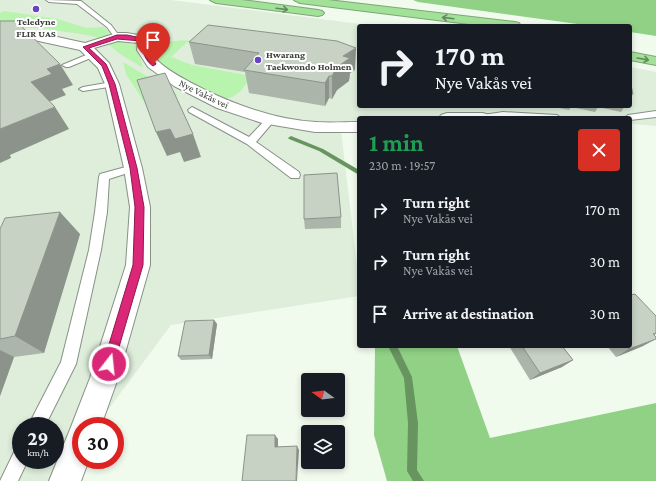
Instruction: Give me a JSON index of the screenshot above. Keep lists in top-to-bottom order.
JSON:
{
  "streets": {
    "street": ["Nye Vakås vei"]
  },
  "places": ["Teledyne FLIR UAS", "Hwarang Taekwondo Holmen"],
  "north": "left",
  "page": {
    "turn": ["170 m", "Nye Vakås vei"],
    "heading": ["1 min", "230 m · 19:57"],
    "list": [
      {
        "name": "Turn right",
        "note": "Nye Vakås vei",
        "value": "170 m"
      },
      {
        "name": "Turn right",
        "note": "Nye Vakås vei",
        "value": "30 m"
      },
      {
        "name": "Arrive at destination",
        "value": "30 m"
      }
    ],
    "speed": "29 km/h",
    "limit": "30"
  }
}
